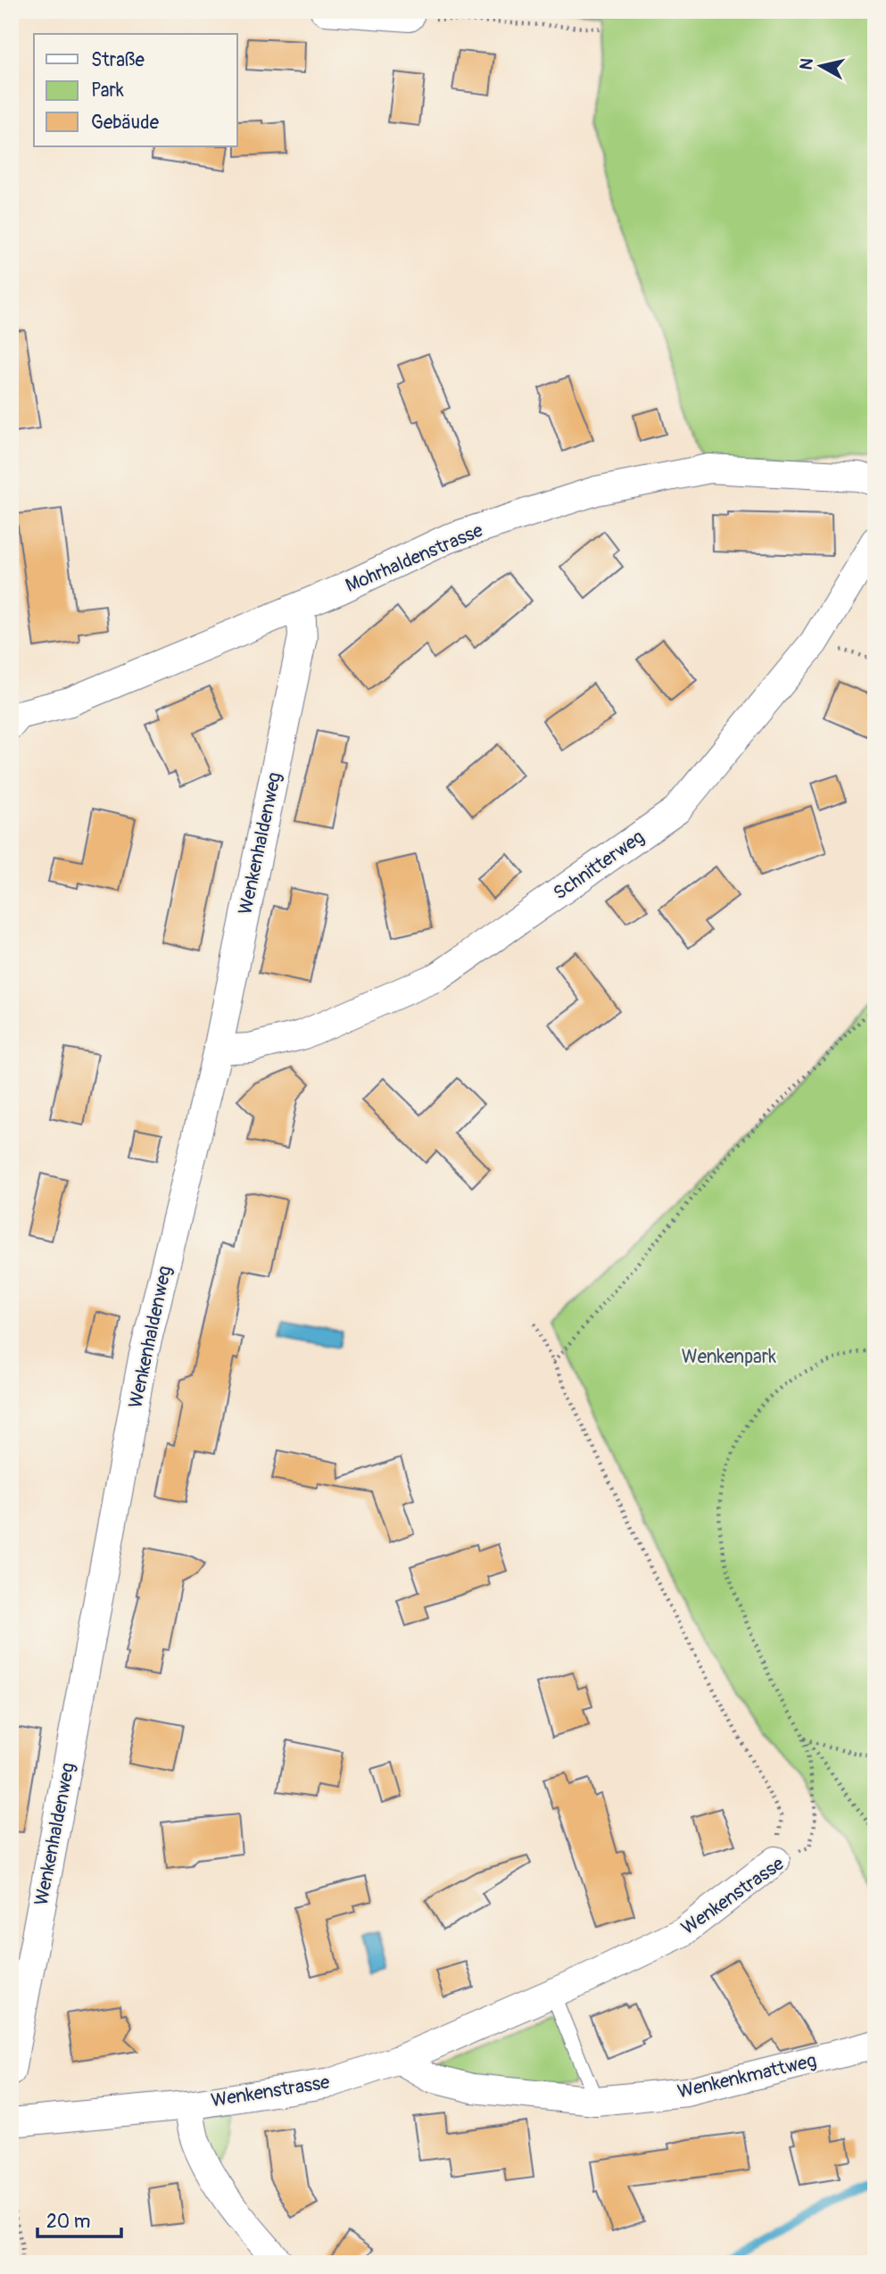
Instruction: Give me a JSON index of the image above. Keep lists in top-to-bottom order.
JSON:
{
  "streets": {
    "street": [
      "Mohrhaldenstrasse",
      "Wenkenhaldenweg",
      "Schnitterweg",
      "Wenkenstrasse",
      "Wenkenkmattweg"
    ]
  },
  "crossings": [
    ["Mohrhaldenstrasse", "Wenkenhaldenweg"],
    ["Wenkenhaldenweg", "Schnitterweg"],
    ["Wenkenstrasse", "Wenkenkmattweg"]
  ],
  "parks": ["Wenkenpark"],
  "legend": ["Straße", "Park", "Gebäude"],
  "scale_bar": "20 m",
  "north": "left"
}
